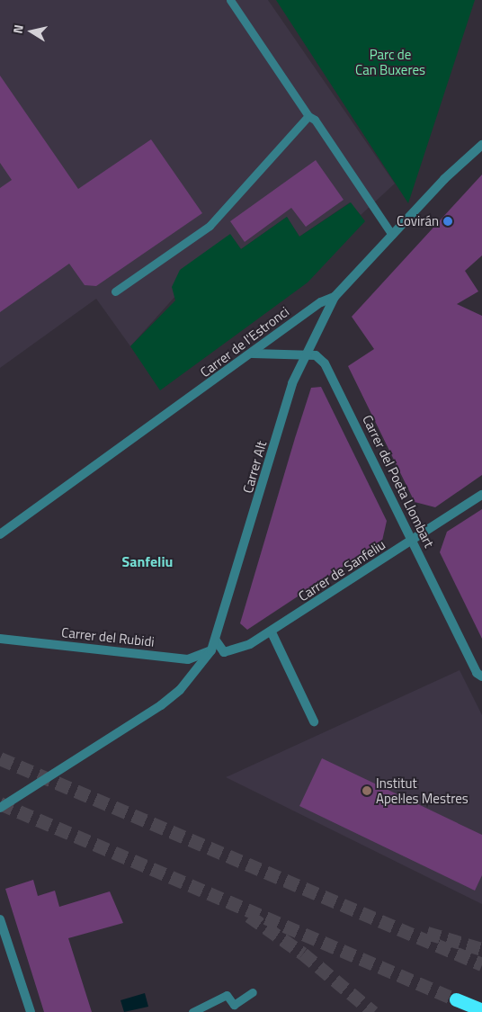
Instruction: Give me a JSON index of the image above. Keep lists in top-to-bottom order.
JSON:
{
  "streets": {
    "street": [
      "Carrer de l'Estronci",
      "Carrer Alt",
      "Carrer del Poeta Llombart",
      "Carrer de Sanfeliu",
      "Carrer del Rubidi"
    ]
  },
  "crossings": [
    ["Carrer de l'Estronci", "Carrer Alt"],
    ["Carrer de l'Estronci", "Carrer del Poeta Llombart"],
    ["Carrer Alt", "Carrer del Poeta Llombart"],
    ["Carrer Alt", "Carrer de Sanfeliu"],
    ["Carrer Alt", "Carrer del Rubidi"],
    ["Carrer del Poeta Llombart", "Carrer de Sanfeliu"]
  ],
  "districts": ["Sanfeliu"],
  "parks": ["Parc de Can Buxeres"],
  "places": ["Covirán", "Institut Apel·les Mestres"],
  "north": "left"
}
